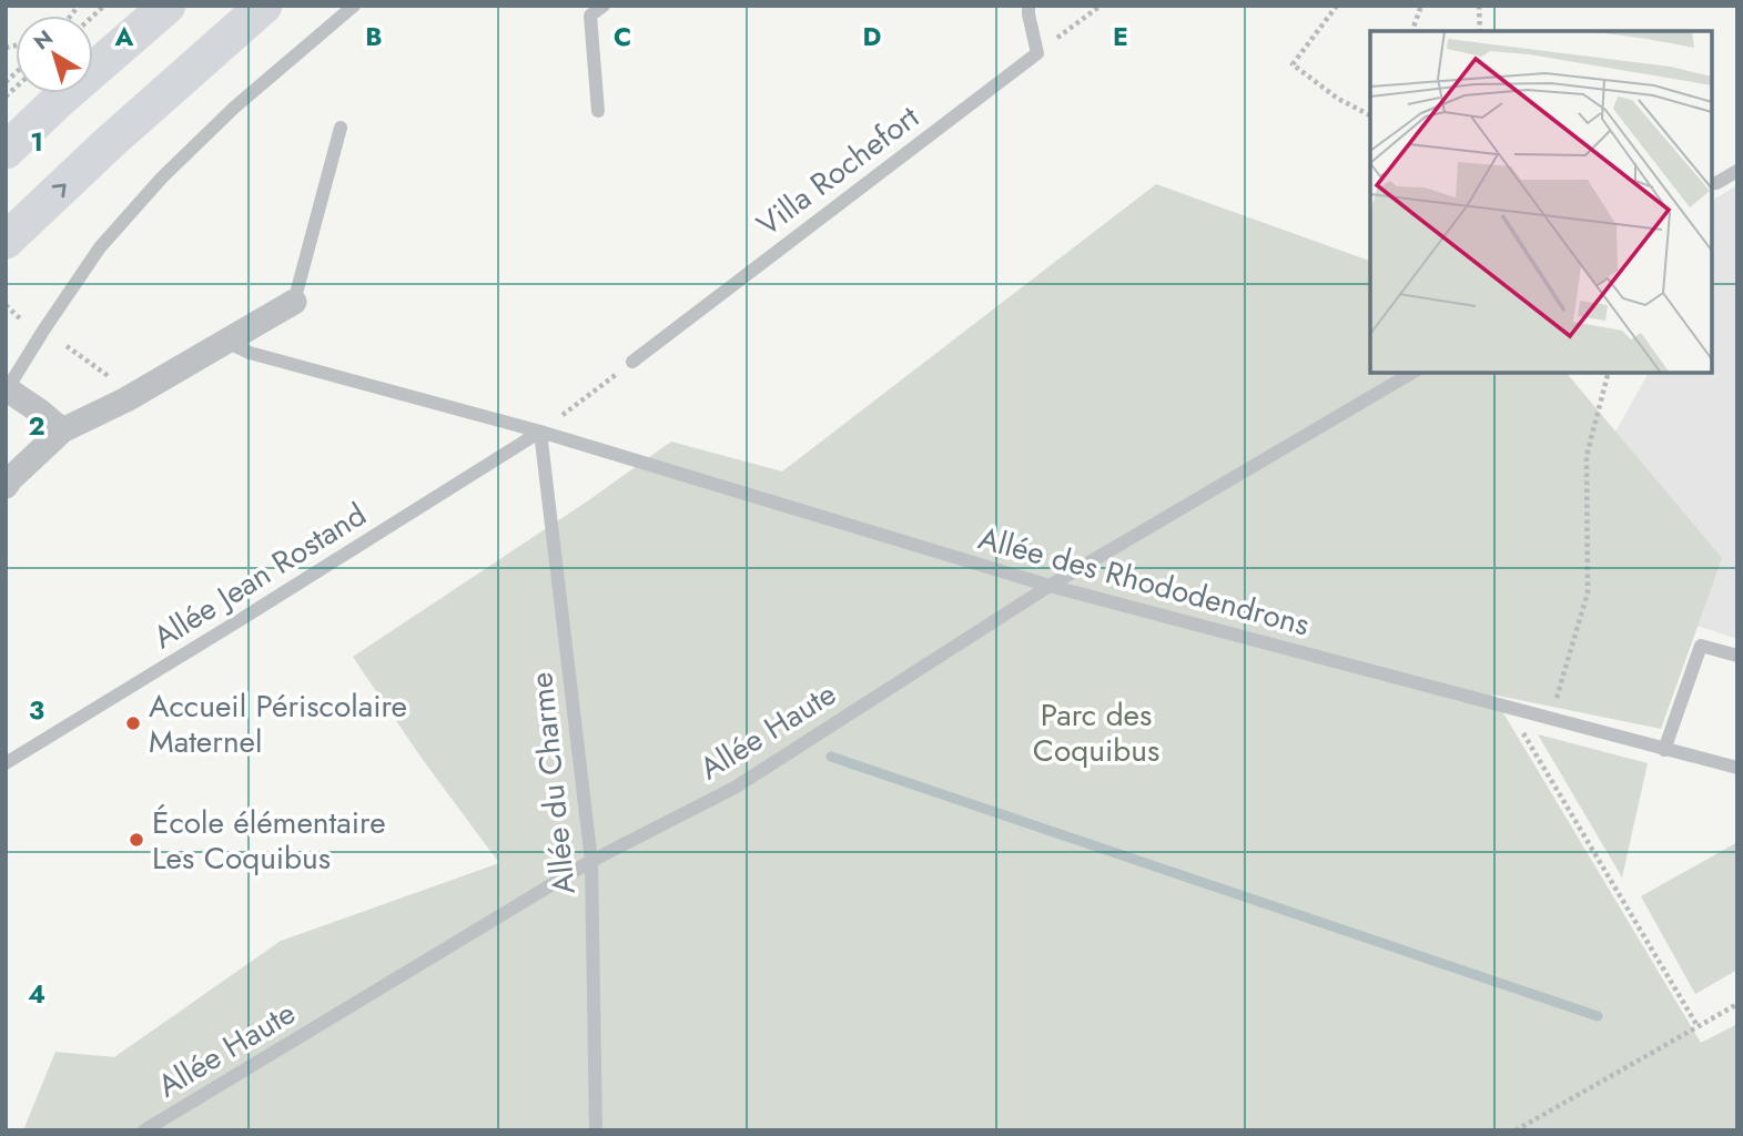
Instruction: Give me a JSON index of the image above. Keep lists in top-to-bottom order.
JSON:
{
  "streets": {
    "lane": [
      "Villa Rochefort",
      "Allée Jean Rostand",
      "Allée des Rhododendrons",
      "Allée Haute",
      "Allée du Charme"
    ]
  },
  "crossings": [
    ["Allée Jean Rostand", "Allée des Rhododendrons"],
    ["Allée Jean Rostand", "Allée du Charme"],
    ["Allée des Rhododendrons", "Allée Haute"],
    ["Allée des Rhododendrons", "Allée du Charme"],
    ["Allée Haute", "Allée du Charme"]
  ],
  "parks": ["Parc des Coquibus"],
  "places": ["Accueil Périscolaire Maternel", "École élémentaire Les Coquibus"],
  "north": "top left",
  "grid": {
    "columns": [
      "A",
      "B",
      "C",
      "D",
      "E"
    ],
    "rows": [
      "1",
      "2",
      "3",
      "4"
    ]
  }
}
